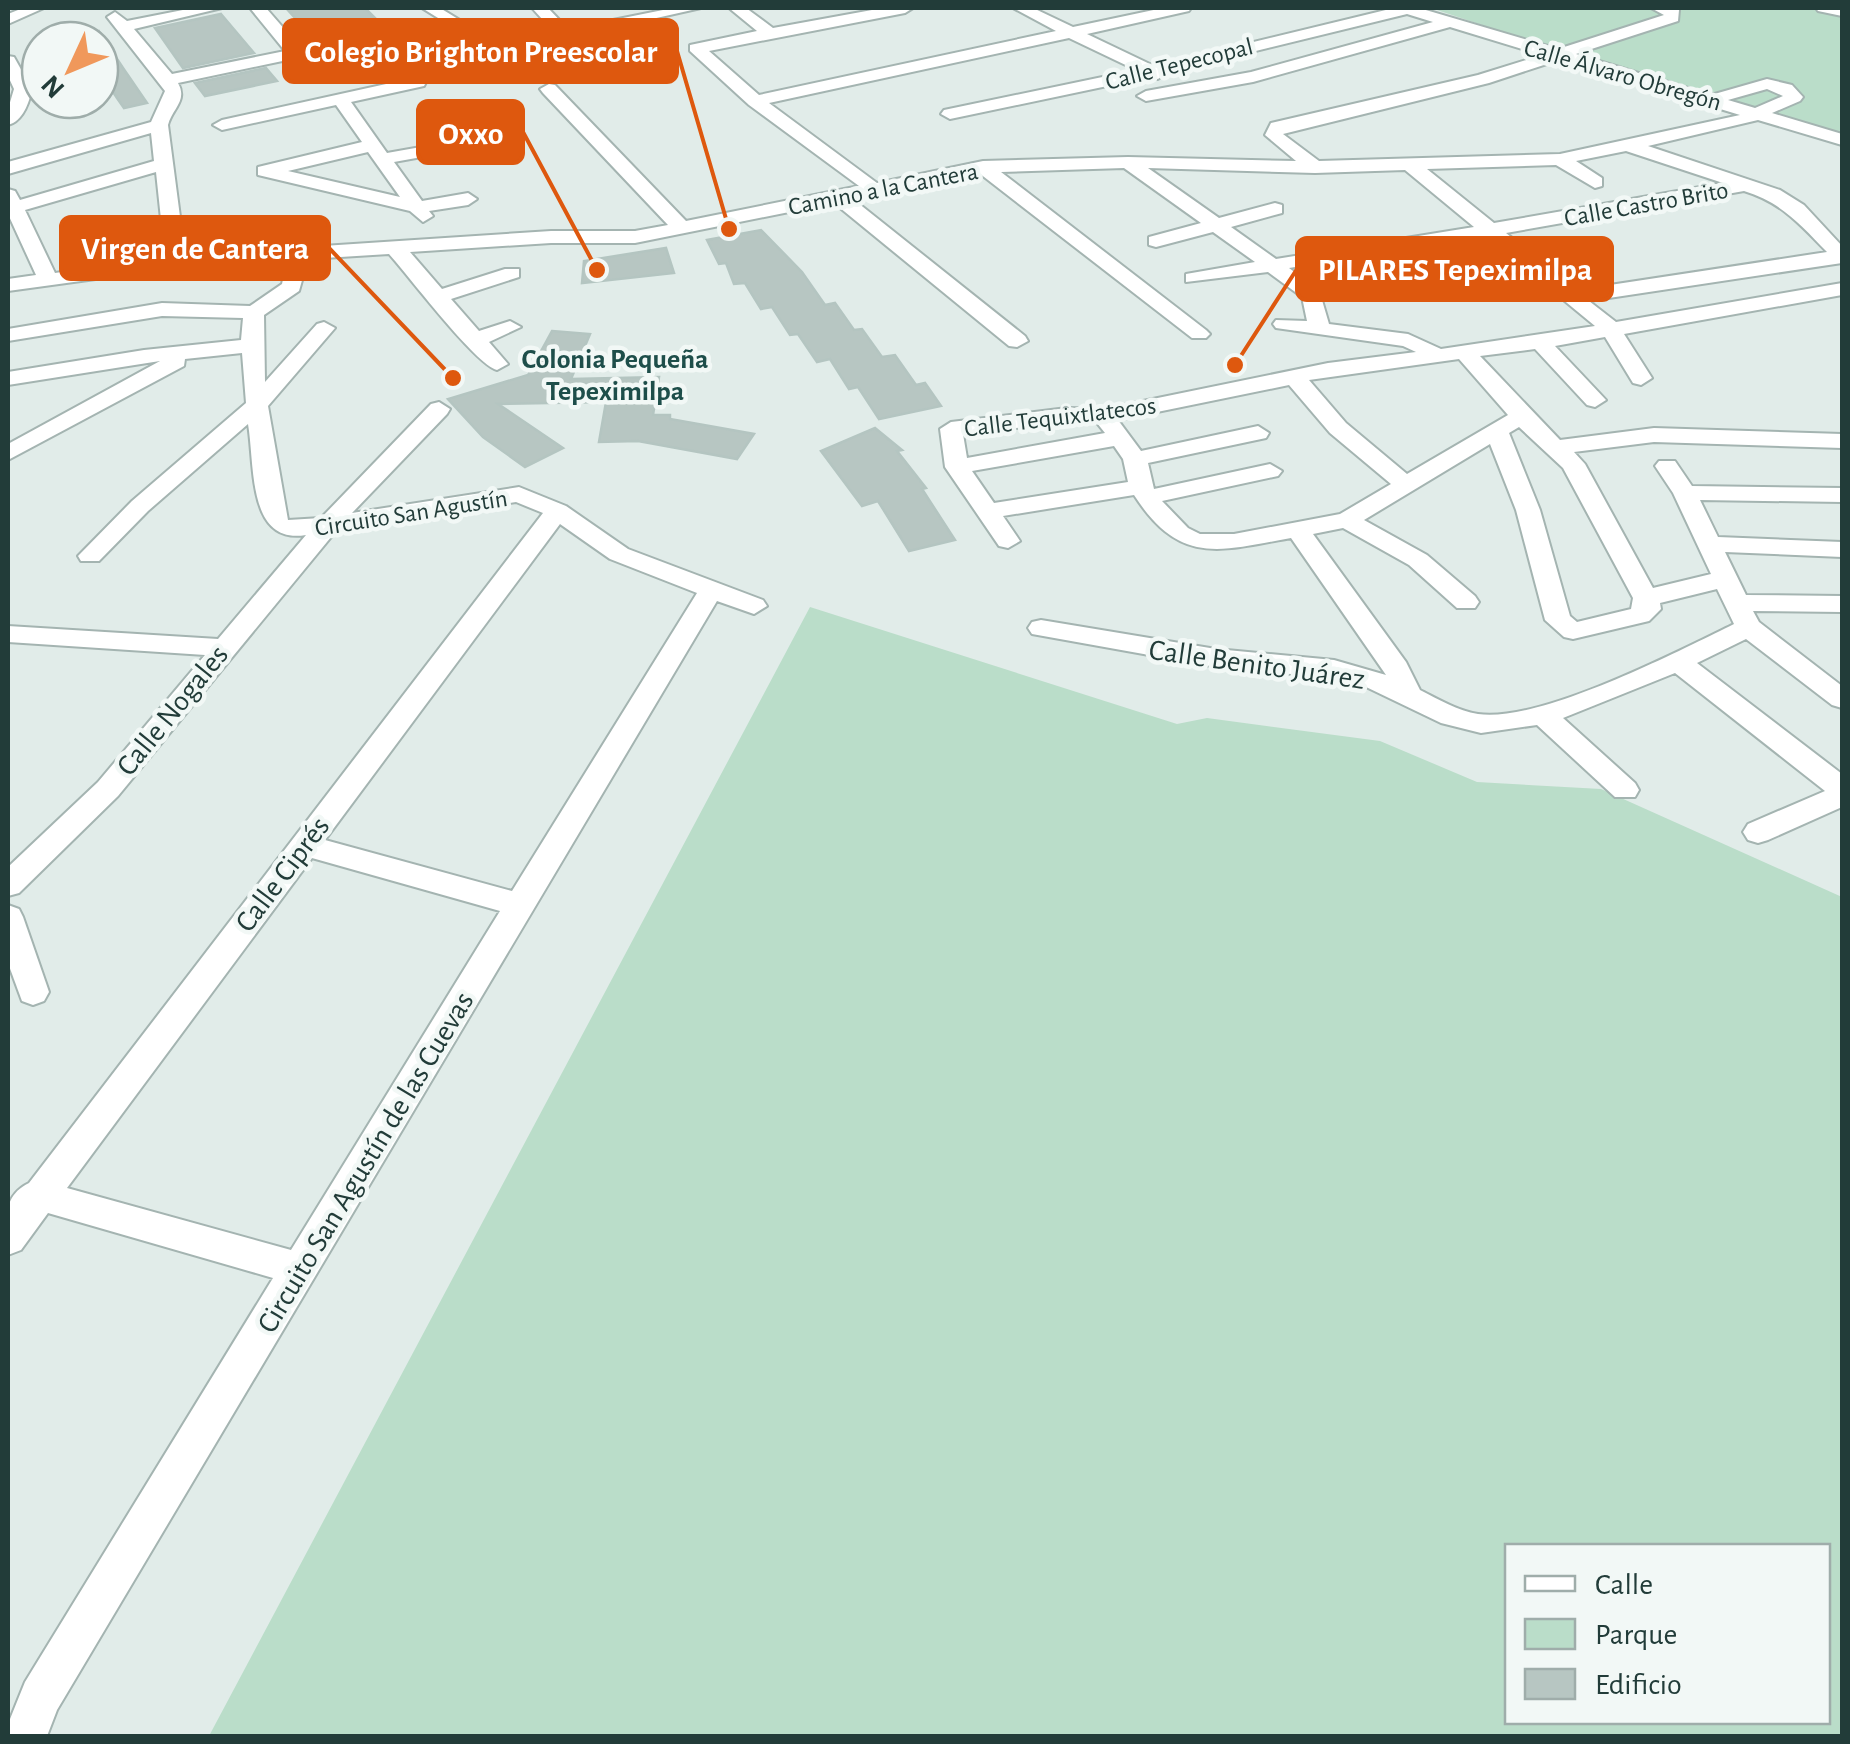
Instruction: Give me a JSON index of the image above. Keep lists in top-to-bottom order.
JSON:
{
  "streets": {
    "street": [
      "Calle Tepecopal",
      "Calle Álvaro Obregón",
      "Camino a la Cantera",
      "Calle Castro Brito",
      "Calle Tequixtlatecos",
      "Circuito San Agustín",
      "Calle Benito Juárez",
      "Calle Nogales",
      "Calle Ciprés",
      "Circuito San Agustín de las Cuevas"
    ]
  },
  "crossings": [
    ["Calle Tepecopal", "Calle Álvaro Obregón"],
    ["Calle Álvaro Obregón", "Camino a la Cantera"],
    ["Circuito San Agustín", "Calle Nogales"],
    ["Circuito San Agustín", "Calle Ciprés"],
    ["Circuito San Agustín", "Circuito San Agustín de las Cuevas"]
  ],
  "districts": ["Colonia Pequeña Tepeximilpa"],
  "places": [
    "Colegio Brighton Preescolar",
    "Oxxo",
    "PILARES Tepeximilpa",
    "Virgen de Cantera"
  ],
  "legend": ["Calle", "Parque", "Edificio"],
  "north": "bottom left"
}
